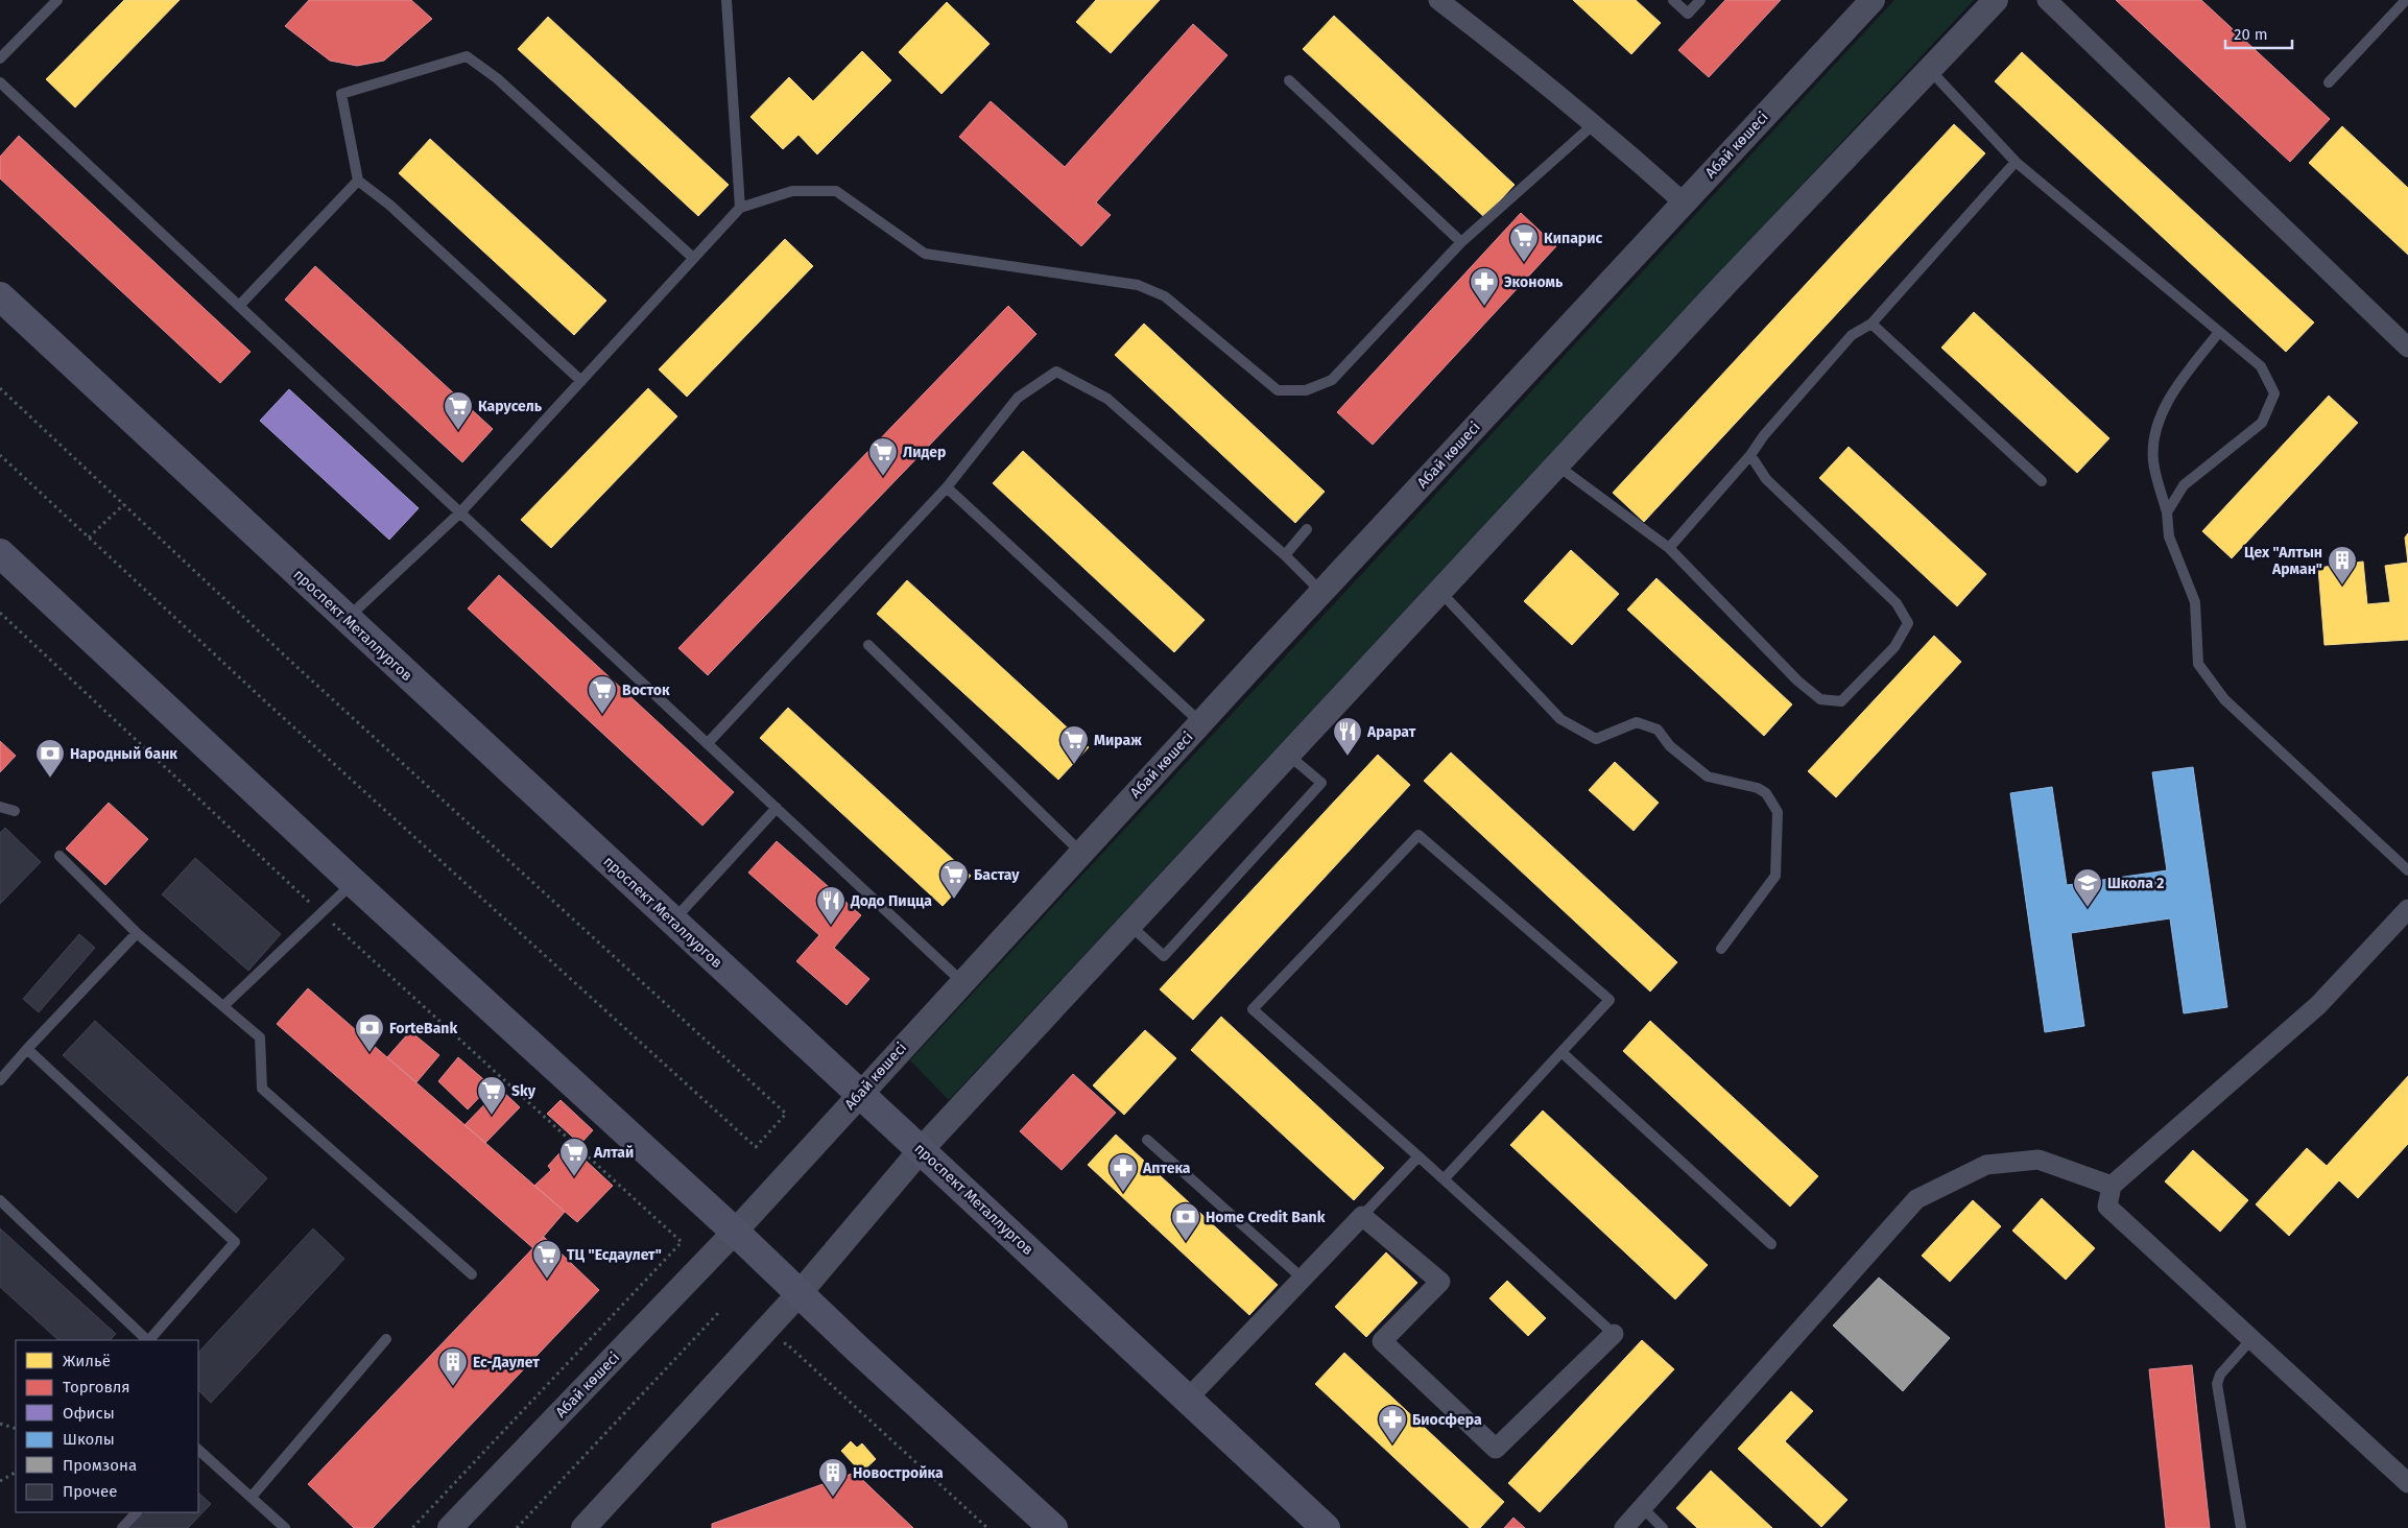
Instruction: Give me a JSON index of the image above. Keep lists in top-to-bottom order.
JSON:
{
  "streets": {
    "main road": ["проспект Металлургов"],
    "street": ["Абай көшесі"]
  },
  "crossings": [
    ["Абай көшесі", "проспект Металлургов"]
  ],
  "places": {
    "supermarket": [
      "Кипарис",
      "Карусель",
      "Лидер",
      "Восток",
      "Мираж",
      "Бастау",
      "Sky",
      "Алтай",
      "ТЦ \"Есдаулет\""
    ],
    "pharmacy": ["Экономь", "Аптека", "Биосфера"],
    "building": ["Цех \"Алтын Арман\"", "Ес-Даулет", "Новостройка"],
    "restaurant": ["Арарат", "Додо Пицца"],
    "bank": ["Народный банк", "ForteBank", "Home Credit Bank"],
    "school or university": ["Школа 2"]
  },
  "legend": [
    "Жильё",
    "Торговля",
    "Офисы",
    "Школы",
    "Промзона",
    "Прочее"
  ],
  "scale_bar": "20 m"
}
